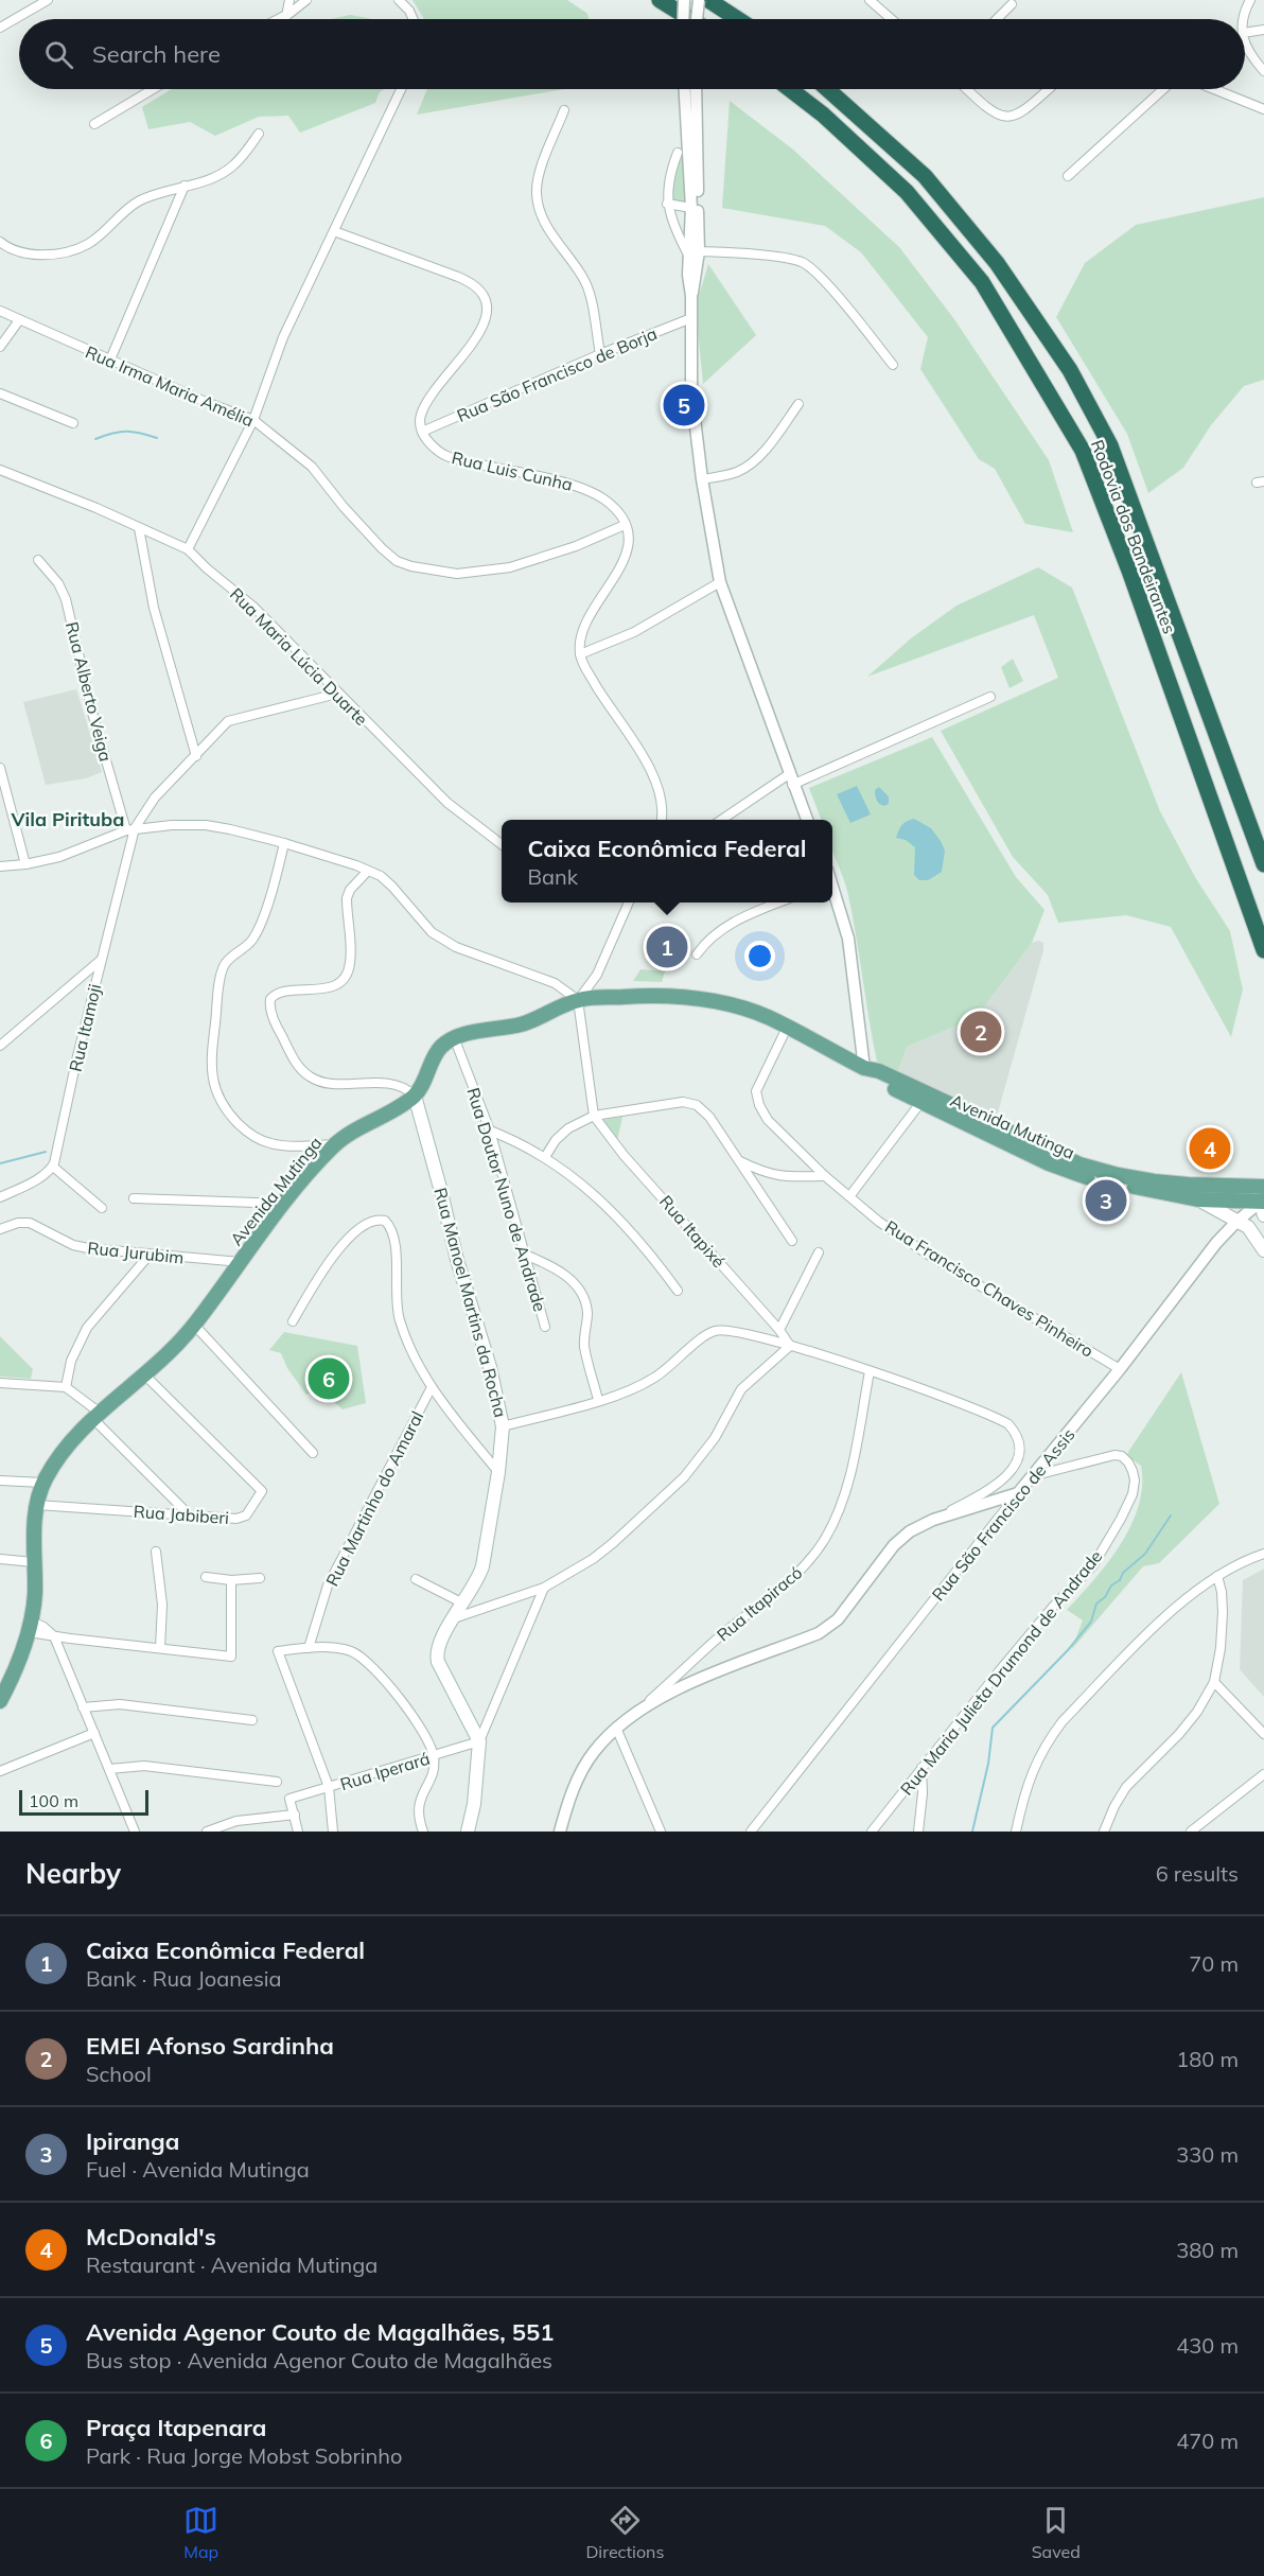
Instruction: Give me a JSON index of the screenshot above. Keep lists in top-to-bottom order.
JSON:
{
  "streets": {
    "highway": ["Rodovia dos Bandeirantes"],
    "main road": ["Avenida Mutinga", "Rua Manoel Martins da Rocha"],
    "street": [
      "Rua São Francisco de Borja",
      "Rua Irma Maria Amélia",
      "Rua Luis Cunha",
      "Rua Maria Lúcia Duarte",
      "Rua Alberto Veiga",
      "Rua Itamoji",
      "Rua Doutor Nuno de Andrade",
      "Rua Itapixé",
      "Rua Jurubim",
      "Rua Francisco Chaves Pinheiro",
      "Rua Martinho do Amaral",
      "Rua Jabiberi",
      "Rua São Francisco de Assis",
      "Rua Itapiracó",
      "Rua Maria Julieta Drumond de Andrade",
      "Rua Iperará"
    ]
  },
  "crossings": [
    ["Rua São Francisco de Borja", "Rua Luis Cunha"],
    ["Rua Irma Maria Amélia", "Rua Luis Cunha"],
    ["Rua Alberto Veiga", "Rua Itamoji"],
    ["Avenida Mutinga", "Rua Doutor Nuno de Andrade"],
    ["Avenida Mutinga", "Rua Jurubim"],
    ["Avenida Mutinga", "Rua Francisco Chaves Pinheiro"],
    ["Avenida Mutinga", "Rua Manoel Martins da Rocha"],
    ["Avenida Mutinga", "Rua Jabiberi"],
    ["Avenida Mutinga", "Rua São Francisco de Assis"],
    ["Rua Francisco Chaves Pinheiro", "Rua São Francisco de Assis"],
    ["Rua Manoel Martins da Rocha", "Rua Iperará"],
    ["Rua São Francisco de Assis", "Rua Maria Julieta Drumond de Andrade"]
  ],
  "districts": ["Vila Pirituba"],
  "scale_bar": "100 m",
  "page": {
    "search": "Search here",
    "pins": [
      "5",
      "1",
      "2",
      "4",
      "3",
      "6"
    ],
    "popup": ["Caixa Econômica Federal", "Bank"],
    "scale": "100 m",
    "heading": ["Nearby", "6 results"],
    "list": [
      {
        "mark": "1",
        "name": "Caixa Econômica Federal",
        "note": "Bank · Rua Joanesia",
        "value": "70 m"
      },
      {
        "mark": "2",
        "name": "EMEI Afonso Sardinha",
        "note": "School",
        "value": "180 m"
      },
      {
        "mark": "3",
        "name": "Ipiranga",
        "note": "Fuel · Avenida Mutinga",
        "value": "330 m"
      },
      {
        "mark": "4",
        "name": "McDonald's",
        "note": "Restaurant · Avenida Mutinga",
        "value": "380 m"
      },
      {
        "mark": "5",
        "name": "Avenida Agenor Couto de Magalhães, 551",
        "note": "Bus stop · Avenida Agenor Couto de Magalhães",
        "value": "430 m"
      },
      {
        "mark": "6",
        "name": "Praça Itapenara",
        "note": "Park · Rua Jorge Mobst Sobrinho",
        "value": "470 m"
      }
    ],
    "nav": ["Map", "Directions", "Saved"]
  }
}
